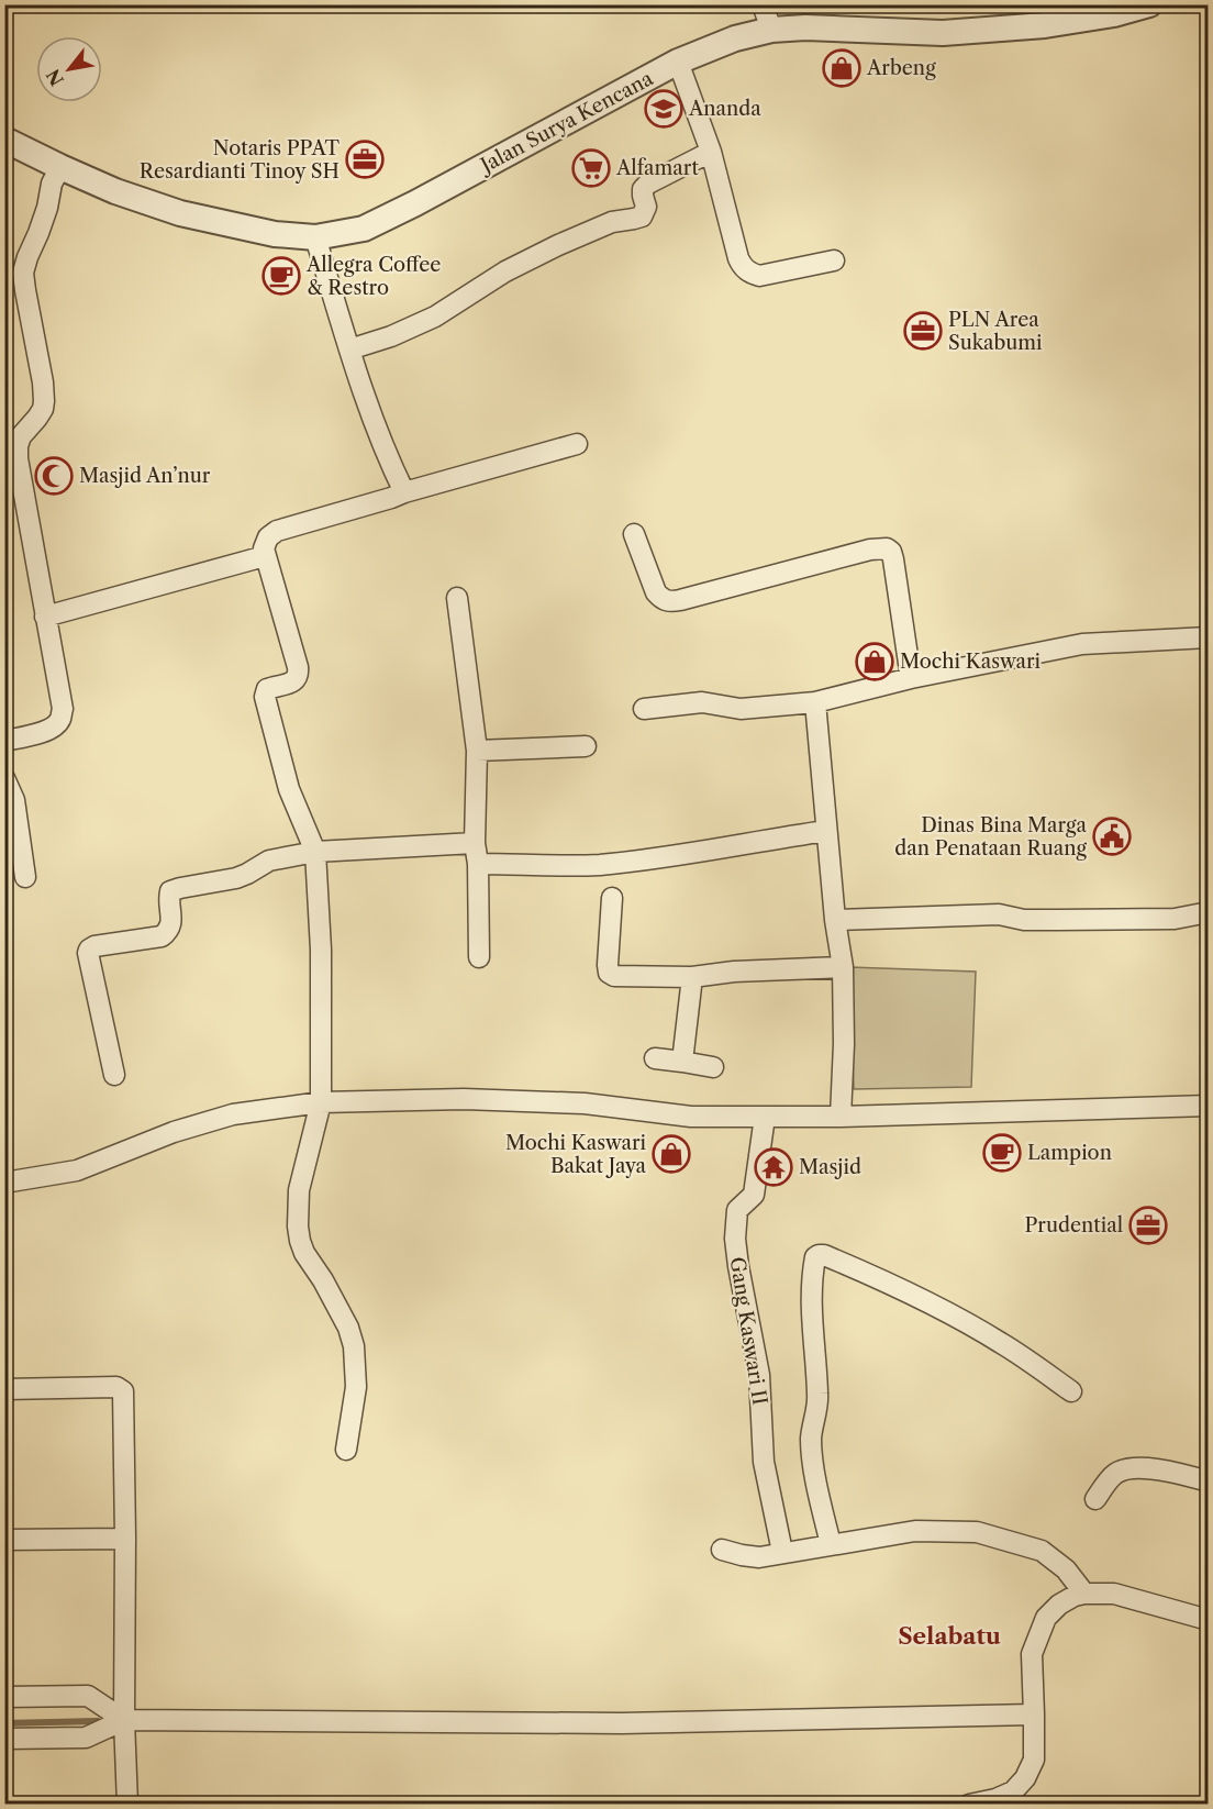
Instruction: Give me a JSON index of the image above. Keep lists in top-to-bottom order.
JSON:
{
  "streets": {
    "street": ["Jalan Surya Kencana", "Gang Kaswari II"]
  },
  "districts": ["Selabatu"],
  "places": {
    "shop": ["Arbeng", "Mochi Kaswari", "Mochi Kaswari Bakat Jaya"],
    "school or university": ["Ananda"],
    "office": ["Notaris PPAT Resardianti Tinoy SH", "PLN Area Sukabumi", "Prudential"],
    "supermarket": ["Alfamart"],
    "cafe": ["Allegra Coffee & Restro", "Lampion"],
    "mosque": ["Masjid An’nur"],
    "public building": ["Dinas Bina Marga dan Penataan Ruang"],
    "temple": ["Masjid"]
  },
  "north": "bottom left"
}
